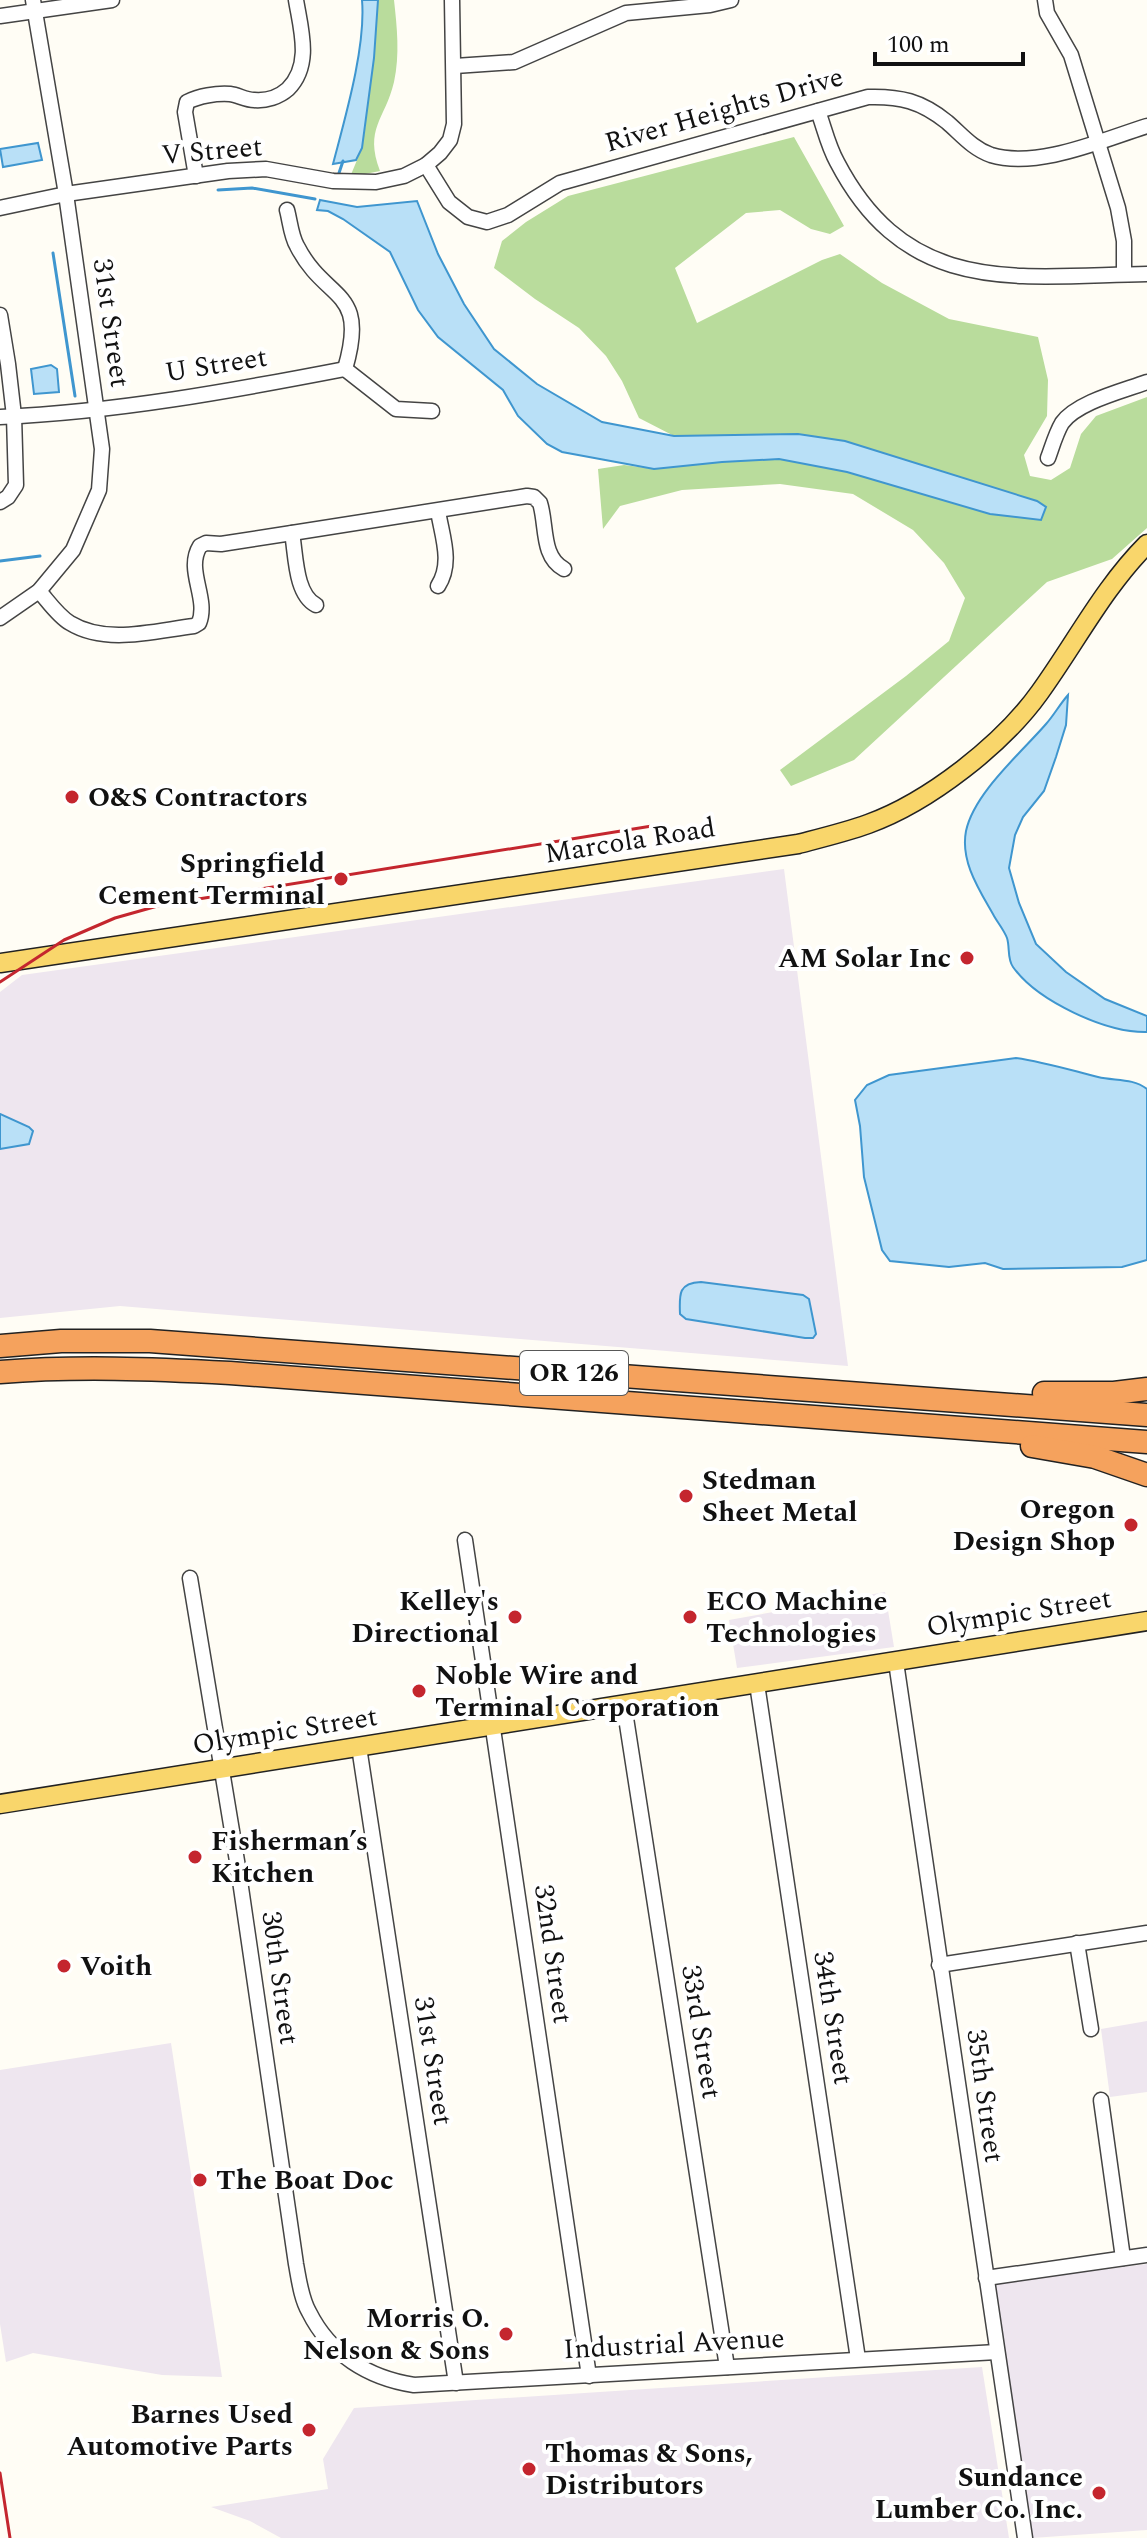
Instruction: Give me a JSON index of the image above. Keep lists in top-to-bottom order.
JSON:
{
  "streets": {
    "highway": ["OR 126"],
    "main road": ["Marcola Road", "Olympic Street"],
    "street": [
      "River Heights Drive",
      "V Street",
      "31st Street",
      "U Street",
      "32nd Street",
      "30th Street",
      "34th Street",
      "33rd Street",
      "35th Street",
      "Industrial Avenue"
    ]
  },
  "crossings": [
    ["River Heights Drive", "V Street"],
    ["V Street", "31st Street"],
    ["31st Street", "U Street"],
    ["31st Street", "Olympic Street"],
    ["31st Street", "Industrial Avenue"],
    ["Olympic Street", "32nd Street"],
    ["Olympic Street", "30th Street"],
    ["Olympic Street", "34th Street"],
    ["Olympic Street", "33rd Street"],
    ["Olympic Street", "35th Street"],
    ["32nd Street", "Industrial Avenue"],
    ["30th Street", "Industrial Avenue"],
    ["34th Street", "Industrial Avenue"],
    ["33rd Street", "Industrial Avenue"],
    ["35th Street", "Industrial Avenue"]
  ],
  "places": [
    "O&S Contractors",
    "Springfield Cement Terminal",
    "AM Solar Inc",
    "Stedman Sheet Metal",
    "Oregon Design Shop",
    "Kelley's Directional",
    "ECO Machine Technologies",
    "Noble Wire and Terminal Corporation",
    "Fisherman’s Kitchen",
    "Voith",
    "The Boat Doc",
    "Morris O. Nelson & Sons",
    "Barnes Used Automotive Parts",
    "Thomas & Sons, Distributors",
    "Sundance Lumber Co. Inc."
  ],
  "scale_bar": "100 m"
}
